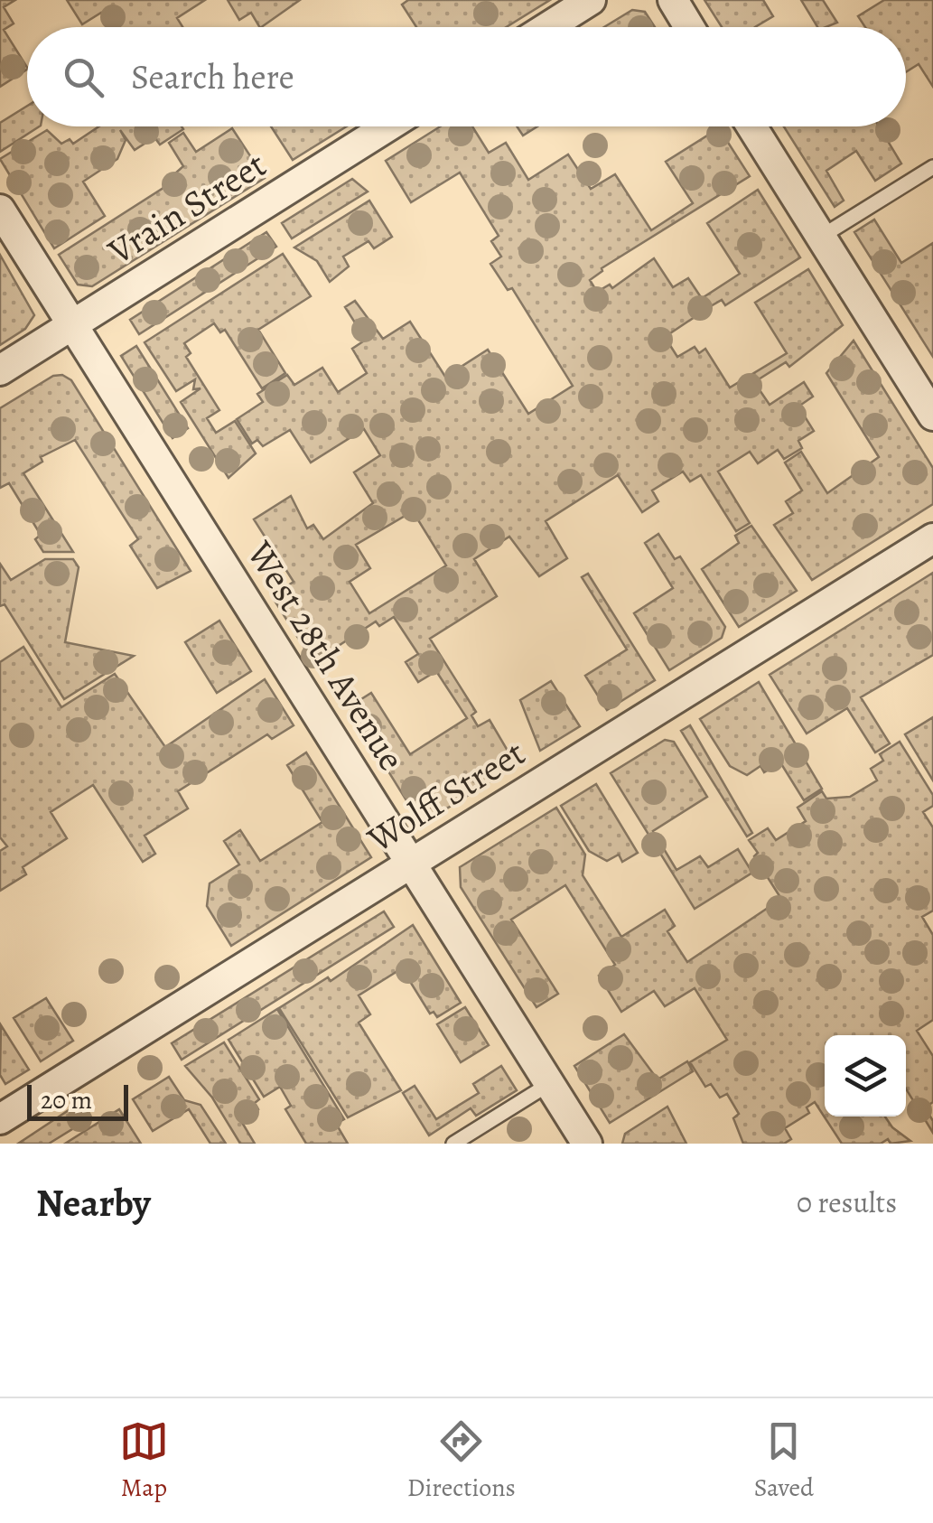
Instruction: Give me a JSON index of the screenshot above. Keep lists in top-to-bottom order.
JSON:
{
  "streets": {
    "street": ["Vrain Street", "West 28th Avenue", "Wolff Street"]
  },
  "crossings": [
    ["Vrain Street", "West 28th Avenue"],
    ["West 28th Avenue", "Wolff Street"]
  ],
  "scale_bar": "20 m",
  "page": {
    "search": "Search here",
    "scale": "20 m",
    "heading": ["Nearby", "0 results"],
    "nav": ["Map", "Directions", "Saved"]
  }
}
